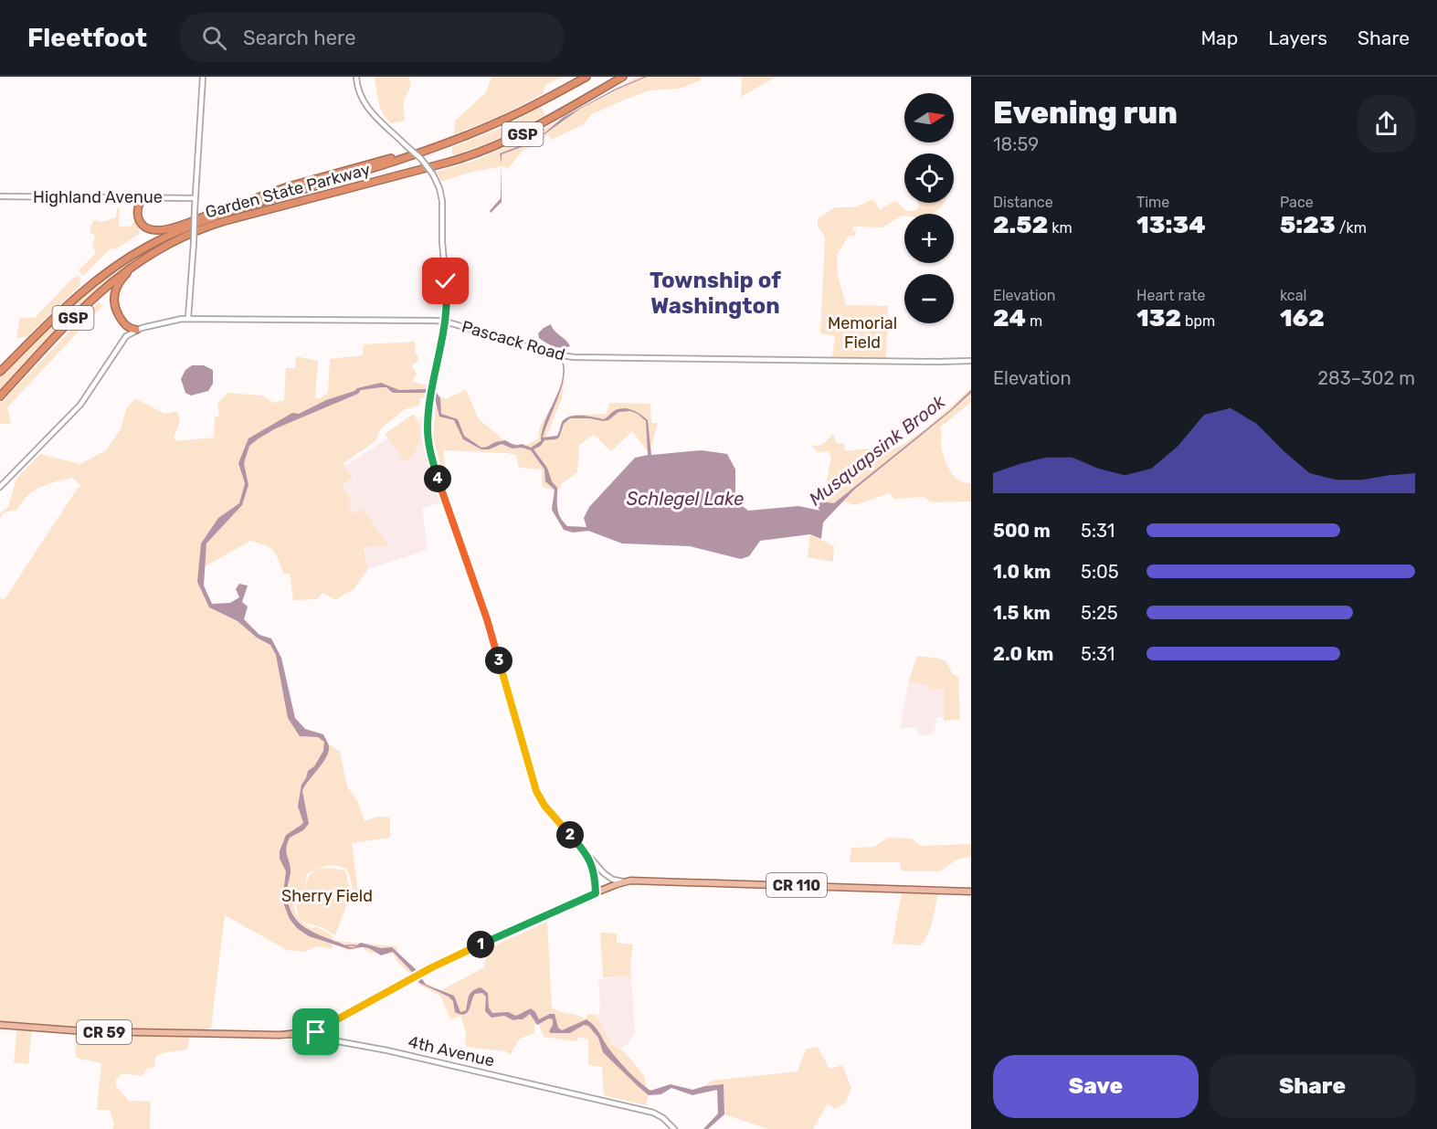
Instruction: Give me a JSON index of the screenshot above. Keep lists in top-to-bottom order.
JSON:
{
  "streets": {
    "highway": ["GSP", "Garden State Parkway"],
    "main road": [
      "Highland Avenue",
      "Pascack Road",
      "CR 110",
      "CR 59",
      "4th Avenue"
    ]
  },
  "crossings": [
    ["CR 59", "4th Avenue"]
  ],
  "districts": ["Township of Washington"],
  "water": ["Musquapsink Brook", "Schlegel Lake"],
  "parks": ["Memorial Field", "Sherry Field"],
  "north": "right",
  "page": {
    "header": "Fleetfoot",
    "search": "Search here",
    "nav": ["Map", "Layers", "Share"],
    "heading": ["Evening run", "18:59"],
    "map_buttons": ["+", "−"],
    "stats": [
      ["Distance", "2.52 km"],
      ["Time", "13:34"],
      ["Pace", "5:23 /km"],
      ["Elevation", "24 m"],
      ["Heart rate", "132 bpm"],
      ["kcal", "162"]
    ],
    "chart": ["Elevation", "283–302 m"],
    "pins": [
      "4",
      "3",
      "2",
      "1"
    ],
    "list": [
      {
        "name": "500 m",
        "note": "5:31"
      },
      {
        "name": "1.0 km",
        "note": "5:05"
      },
      {
        "name": "1.5 km",
        "note": "5:25"
      },
      {
        "name": "2.0 km",
        "note": "5:31"
      }
    ],
    "buttons": ["Save", "Share"]
  }
}
